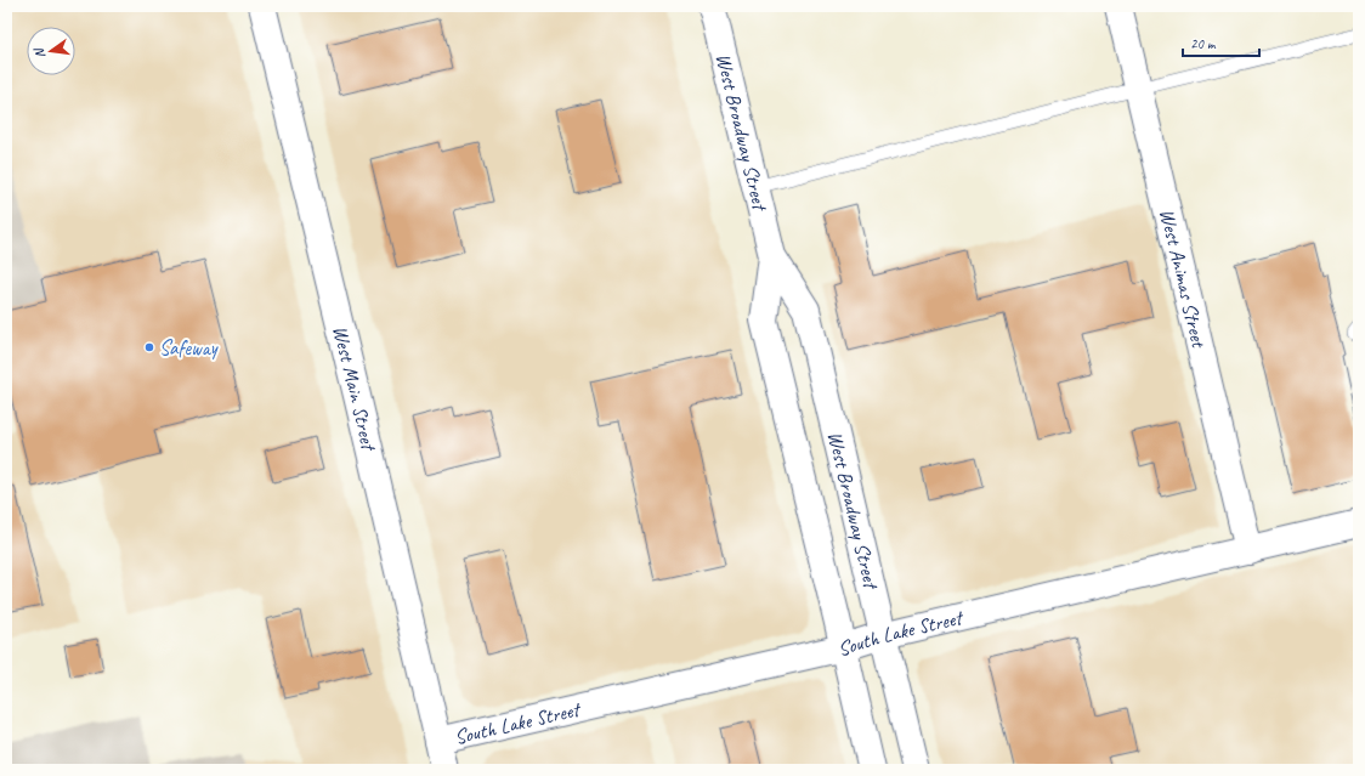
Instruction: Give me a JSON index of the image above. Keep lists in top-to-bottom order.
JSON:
{
  "streets": {
    "main road": [
      "West Broadway Street",
      "West Animas Street",
      "West Main Street",
      "South Lake Street"
    ]
  },
  "crossings": [
    ["West Broadway Street", "South Lake Street"],
    ["West Animas Street", "South Lake Street"],
    ["West Main Street", "South Lake Street"]
  ],
  "places": ["Safeway"],
  "scale_bar": "20 m",
  "north": "left"
}
